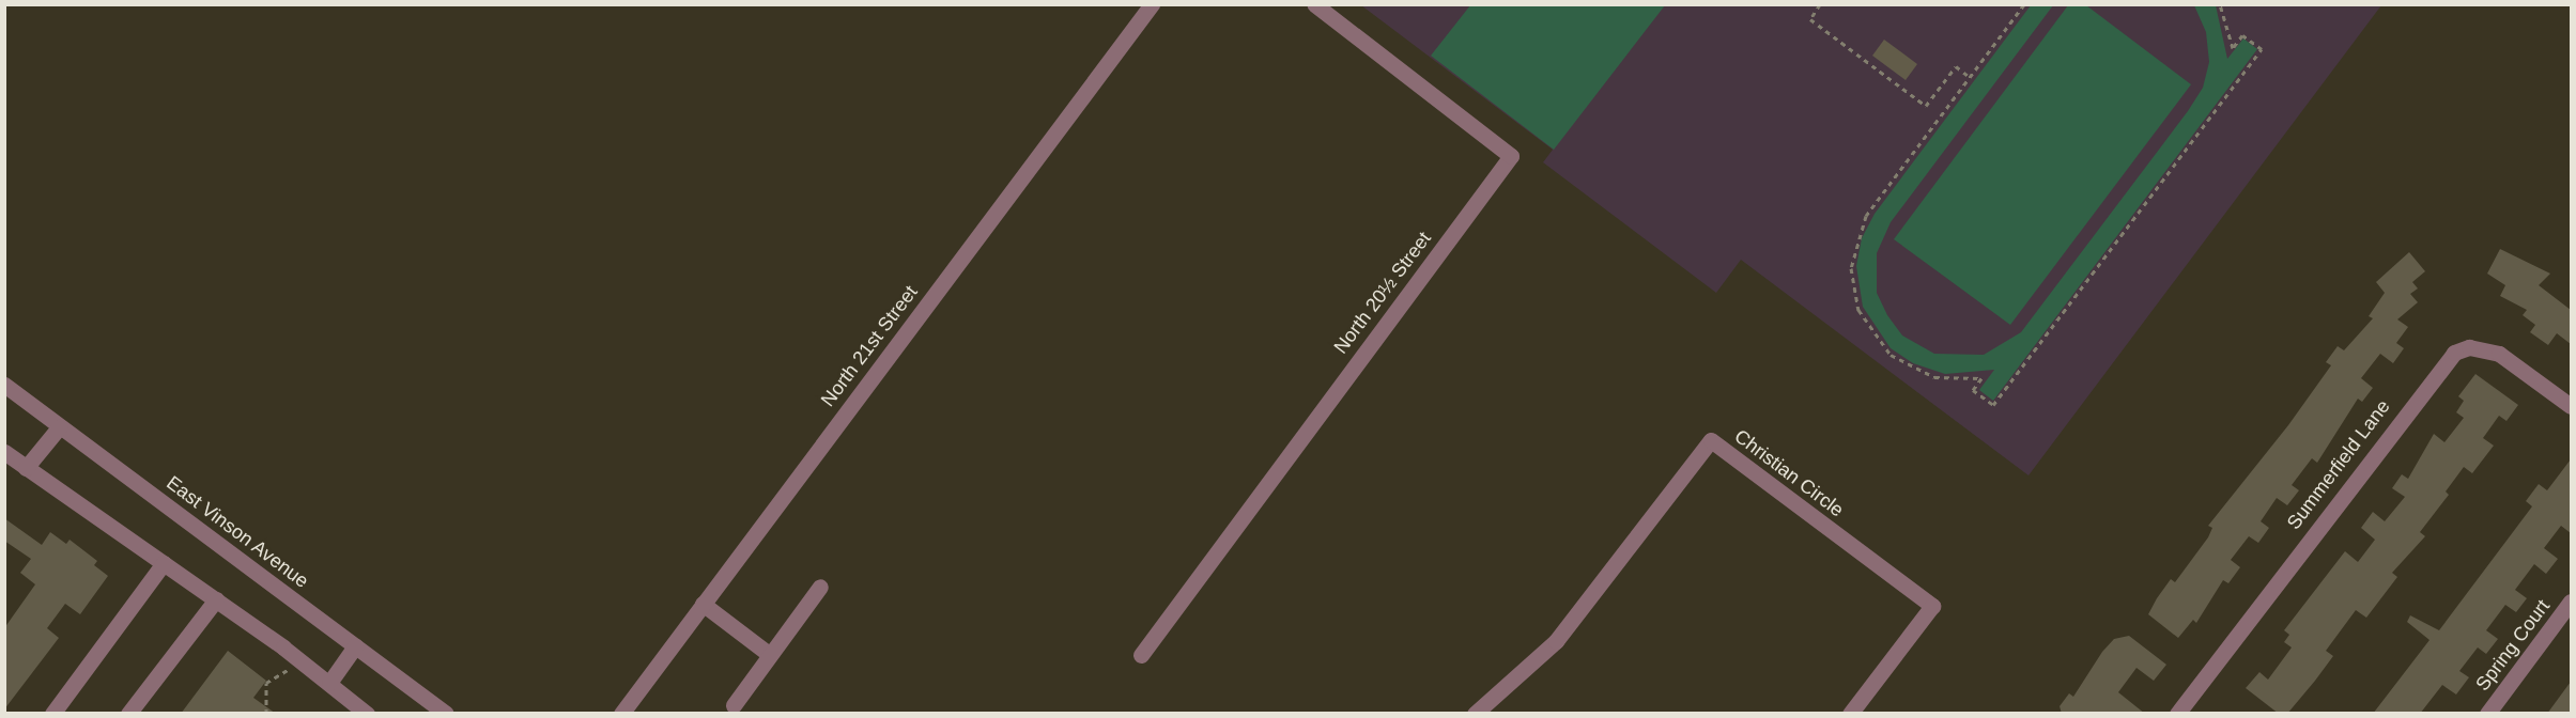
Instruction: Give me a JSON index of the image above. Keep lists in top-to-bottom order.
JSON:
{
  "streets": {
    "street": [
      "North 20½ Street",
      "North 21st Street",
      "Summerfield Lane",
      "Christian Circle",
      "East Vinson Avenue",
      "Spring Court"
    ]
  }
}
